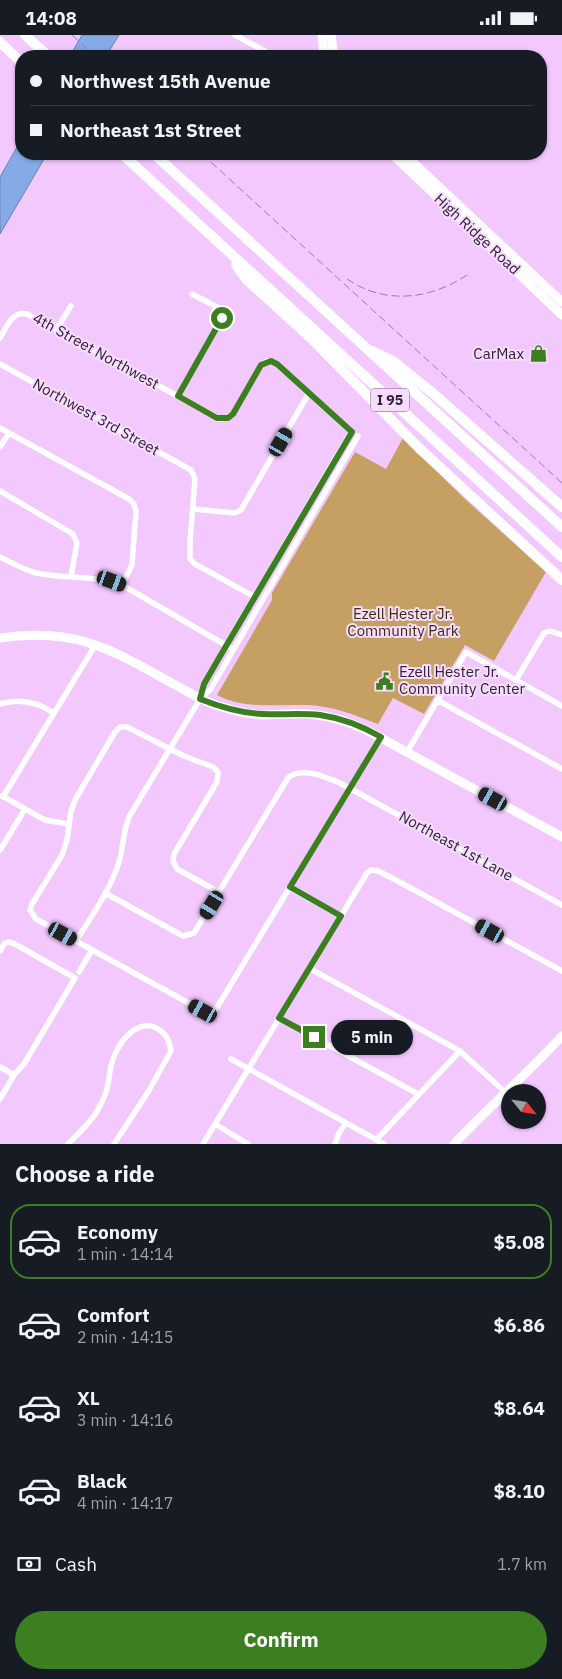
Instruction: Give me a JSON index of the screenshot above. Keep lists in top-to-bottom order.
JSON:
{
  "streets": {
    "highway": ["I 95"],
    "street": [
      "High Ridge Road",
      "4th Street Northwest",
      "Northwest 3rd Street",
      "Northeast 1st Lane"
    ]
  },
  "parks": ["Ezell Hester Jr. Community Park"],
  "places": {
    "shop": ["CarMax"],
    "public building": ["Ezell Hester Jr. Community Center"]
  },
  "north": "bottom right",
  "page": {
    "status": "14:08",
    "banner": ["Northwest 15th Avenue", "Northeast 1st Street"],
    "bubble": "5 min",
    "heading": "Choose a ride",
    "list": [
      {
        "name": "Economy",
        "note": "1 min · 14:14",
        "value": "$5.08"
      },
      {
        "name": "Comfort",
        "note": "2 min · 14:15",
        "value": "$6.86"
      },
      {
        "name": "XL",
        "note": "3 min · 14:16",
        "value": "$8.64"
      },
      {
        "name": "Black",
        "note": "4 min · 14:17",
        "value": "$8.10"
      }
    ],
    "pay": ["Cash", "1.7 km"],
    "buttons": "Confirm"
  }
}
